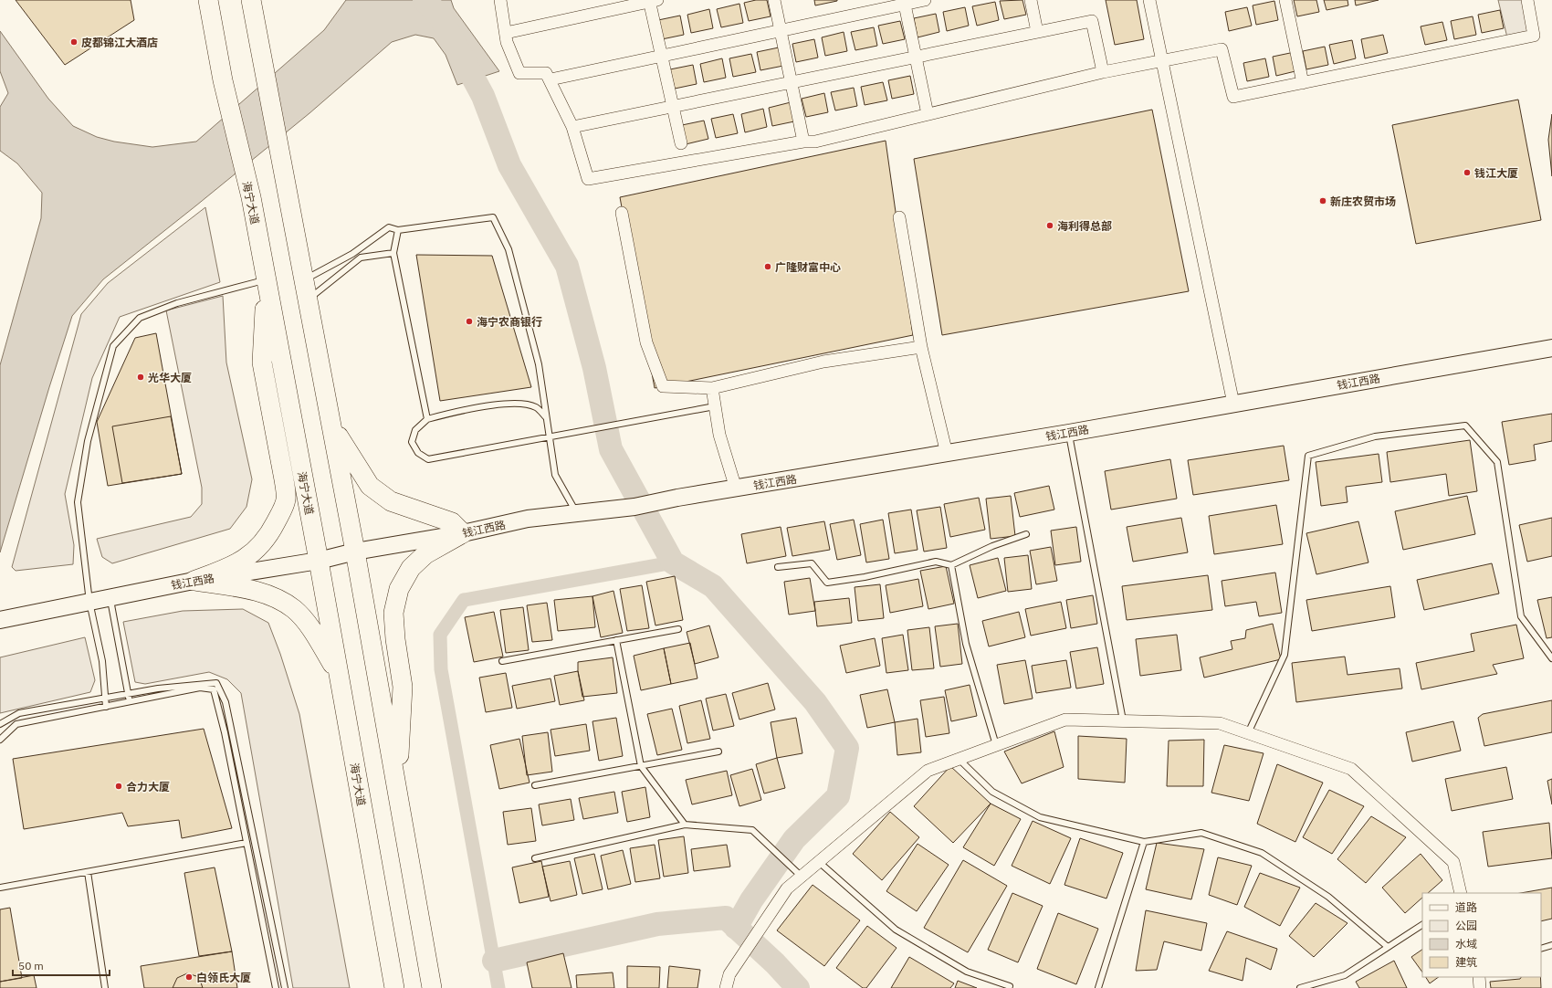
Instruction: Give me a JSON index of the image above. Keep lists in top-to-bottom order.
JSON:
{
  "streets": {
    "highway": ["海宁大道"],
    "main road": ["钱江西路"]
  },
  "crossings": [
    ["海宁大道", "钱江西路"]
  ],
  "places": [
    "皮都锦江大酒店",
    "钱江大厦",
    "新庄农贸市场",
    "海利得总部",
    "广隆财富中心",
    "海宁农商银行",
    "光华大厦",
    "合力大厦",
    "白领氏大厦"
  ],
  "legend": [
    "道路",
    "公园",
    "水域",
    "建筑"
  ],
  "scale_bar": "50 m"
}
